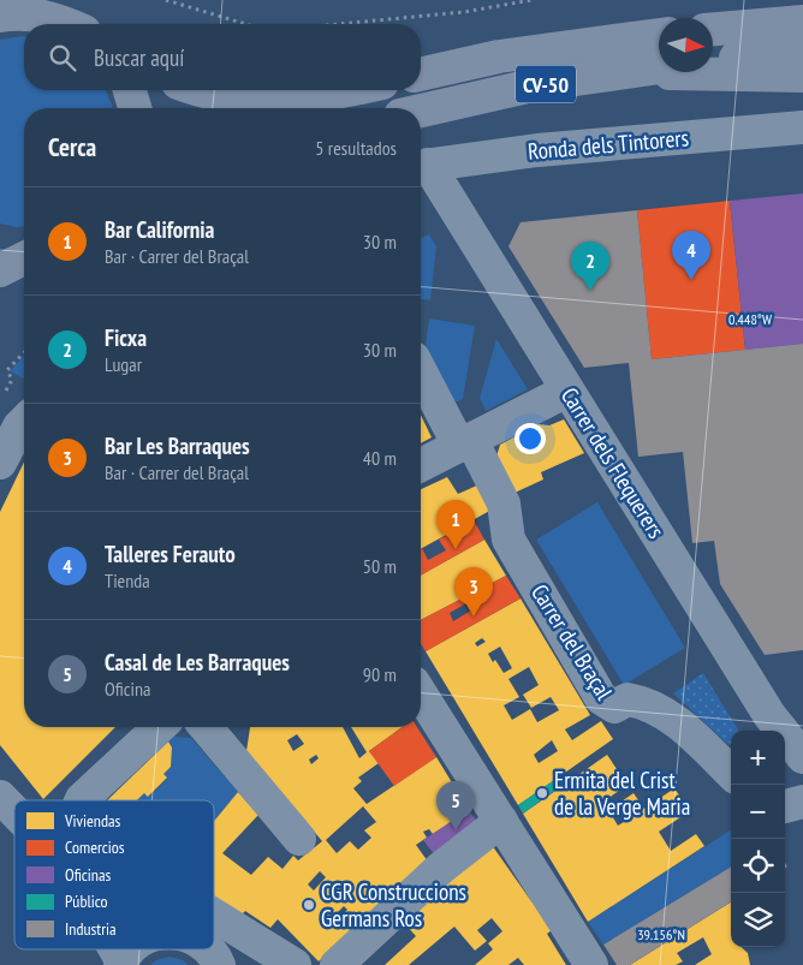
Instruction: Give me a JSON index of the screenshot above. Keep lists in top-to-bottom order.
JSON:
{
  "streets": {
    "main road": ["CV-50"],
    "street": ["Ronda dels Tintorers", "Carrer dels Flequerers", "Carrer del Braçal"]
  },
  "crossings": [
    ["Ronda dels Tintorers", "Carrer dels Flequerers"]
  ],
  "places": ["Ermita del Crist de la Verge Maria", "CGR Construccions Germans Ros"],
  "legend": [
    "Viviendas",
    "Comercios",
    "Oficinas",
    "Público",
    "Industria"
  ],
  "north": "right",
  "page": {
    "search": "Buscar aquí",
    "heading": ["Cerca", "5 resultados"],
    "list": [
      {
        "mark": "1",
        "name": "Bar California",
        "note": "Bar · Carrer del Braçal",
        "value": "30 m"
      },
      {
        "mark": "2",
        "name": "Ficxa",
        "note": "Lugar",
        "value": "30 m"
      },
      {
        "mark": "3",
        "name": "Bar Les Barraques",
        "note": "Bar · Carrer del Braçal",
        "value": "40 m"
      },
      {
        "mark": "4",
        "name": "Talleres Ferauto",
        "note": "Tienda",
        "value": "50 m"
      },
      {
        "mark": "5",
        "name": "Casal de Les Barraques",
        "note": "Oficina",
        "value": "90 m"
      }
    ],
    "pins": [
      "4",
      "2",
      "1",
      "3",
      "5"
    ],
    "map_buttons": ["+", "−"]
  },
  "coordinates": ["0.448°W", "39.156°N"]
}
